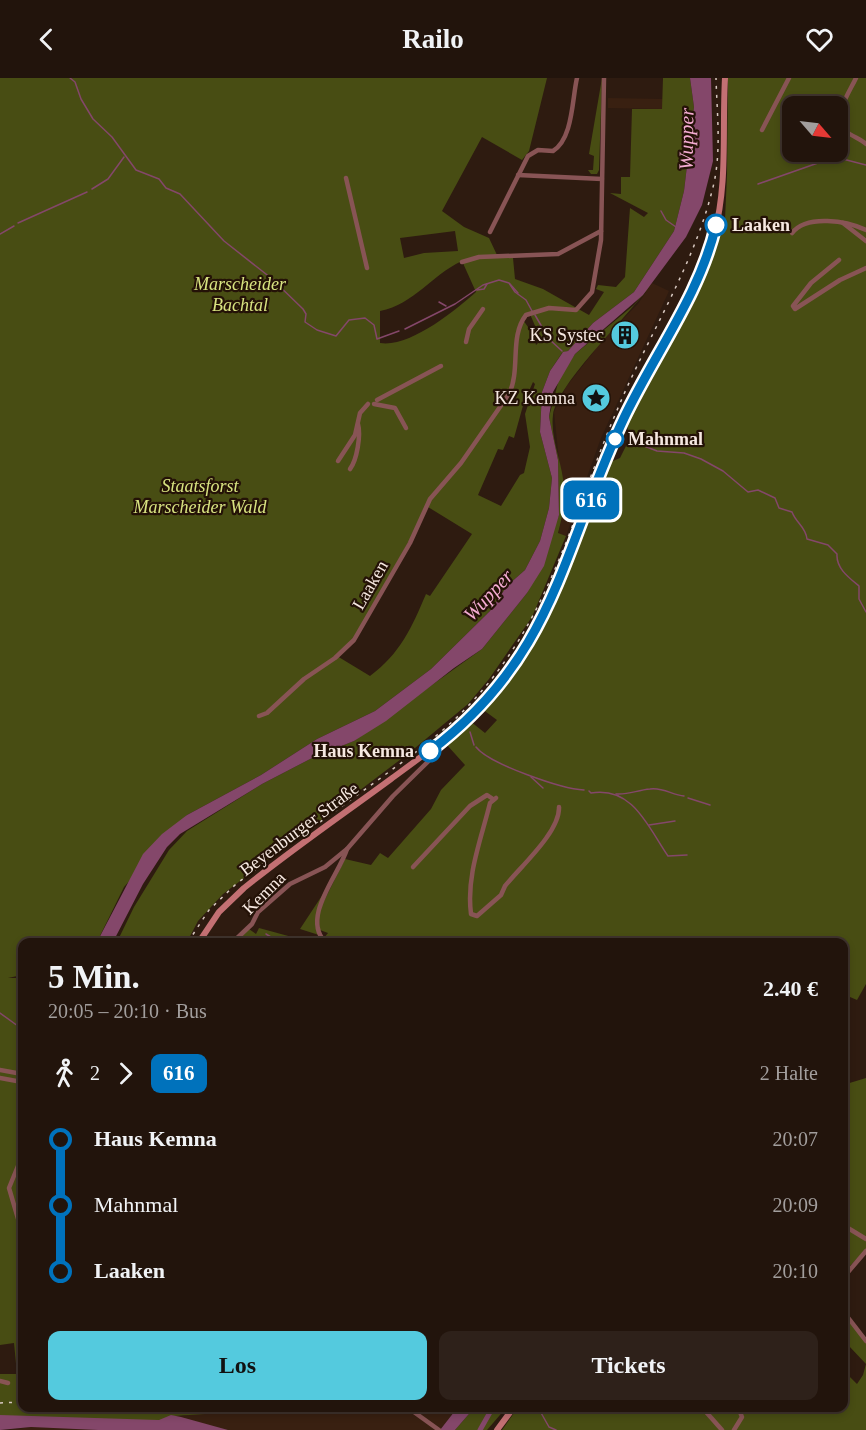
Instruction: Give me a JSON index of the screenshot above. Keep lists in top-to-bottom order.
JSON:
{
  "streets": {
    "main road": ["Beyenburger Straße"],
    "street": ["Laaken", "Kemna"]
  },
  "crossings": [
    ["Beyenburger Straße", "Kemna"]
  ],
  "water": ["Wupper"],
  "parks": ["Marscheider Bachtal", "Staatsforst Marscheider Wald"],
  "places": {
    "other": ["Laaken", "Mahnmal", "Haus Kemna"],
    "building": ["KS Systec"],
    "place": ["KZ Kemna"]
  },
  "lines": ["bus line 616"],
  "north": "bottom right",
  "page": {
    "header": "Railo",
    "on_map": "616",
    "heading": ["5 Min.", "20:05 – 20:10 · Bus", "2.40 €"],
    "legs": ["2", "616", "2 Halte"],
    "list": [
      {
        "name": "Haus Kemna",
        "value": "20:07"
      },
      {
        "name": "Mahnmal",
        "value": "20:09"
      },
      {
        "name": "Laaken",
        "value": "20:10"
      }
    ],
    "buttons": ["Los", "Tickets"]
  }
}
